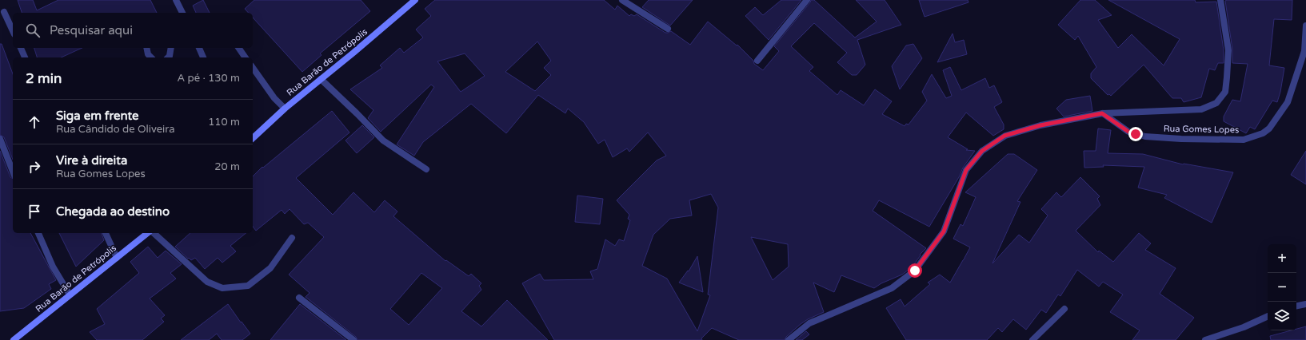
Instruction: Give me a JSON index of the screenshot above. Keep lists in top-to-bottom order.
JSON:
{
  "streets": {
    "street": ["Rua Barão de Petrópolis", "Rua Gomes Lopes"]
  },
  "page": {
    "search": "Pesquisar aqui",
    "heading": ["2 min", "A pé · 130 m"],
    "list": [
      ["Siga em frente", "Rua Cândido de Oliveira", "110 m"],
      ["Vire à direita", "Rua Gomes Lopes", "20 m"],
      "Chegada ao destino"
    ],
    "map_buttons": ["+", "−"]
  }
}
